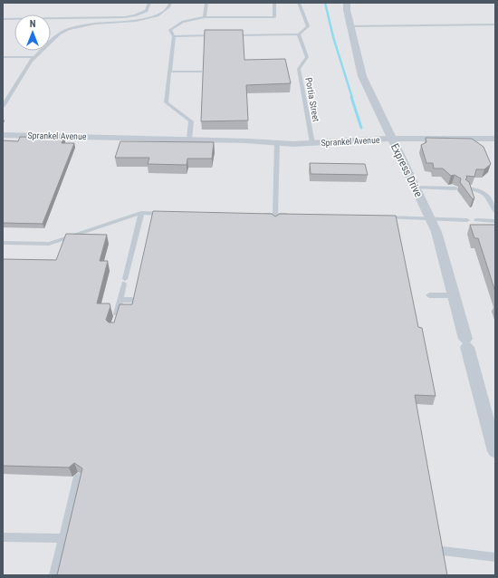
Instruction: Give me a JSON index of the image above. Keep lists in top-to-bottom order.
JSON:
{
  "streets": {
    "street": ["Sprankel Avenue", "Express Drive"],
    "lane": ["Portia Street"]
  },
  "crossings": [
    ["Portia Street", "Sprankel Avenue"],
    ["Sprankel Avenue", "Express Drive"]
  ],
  "north": "top"
}
